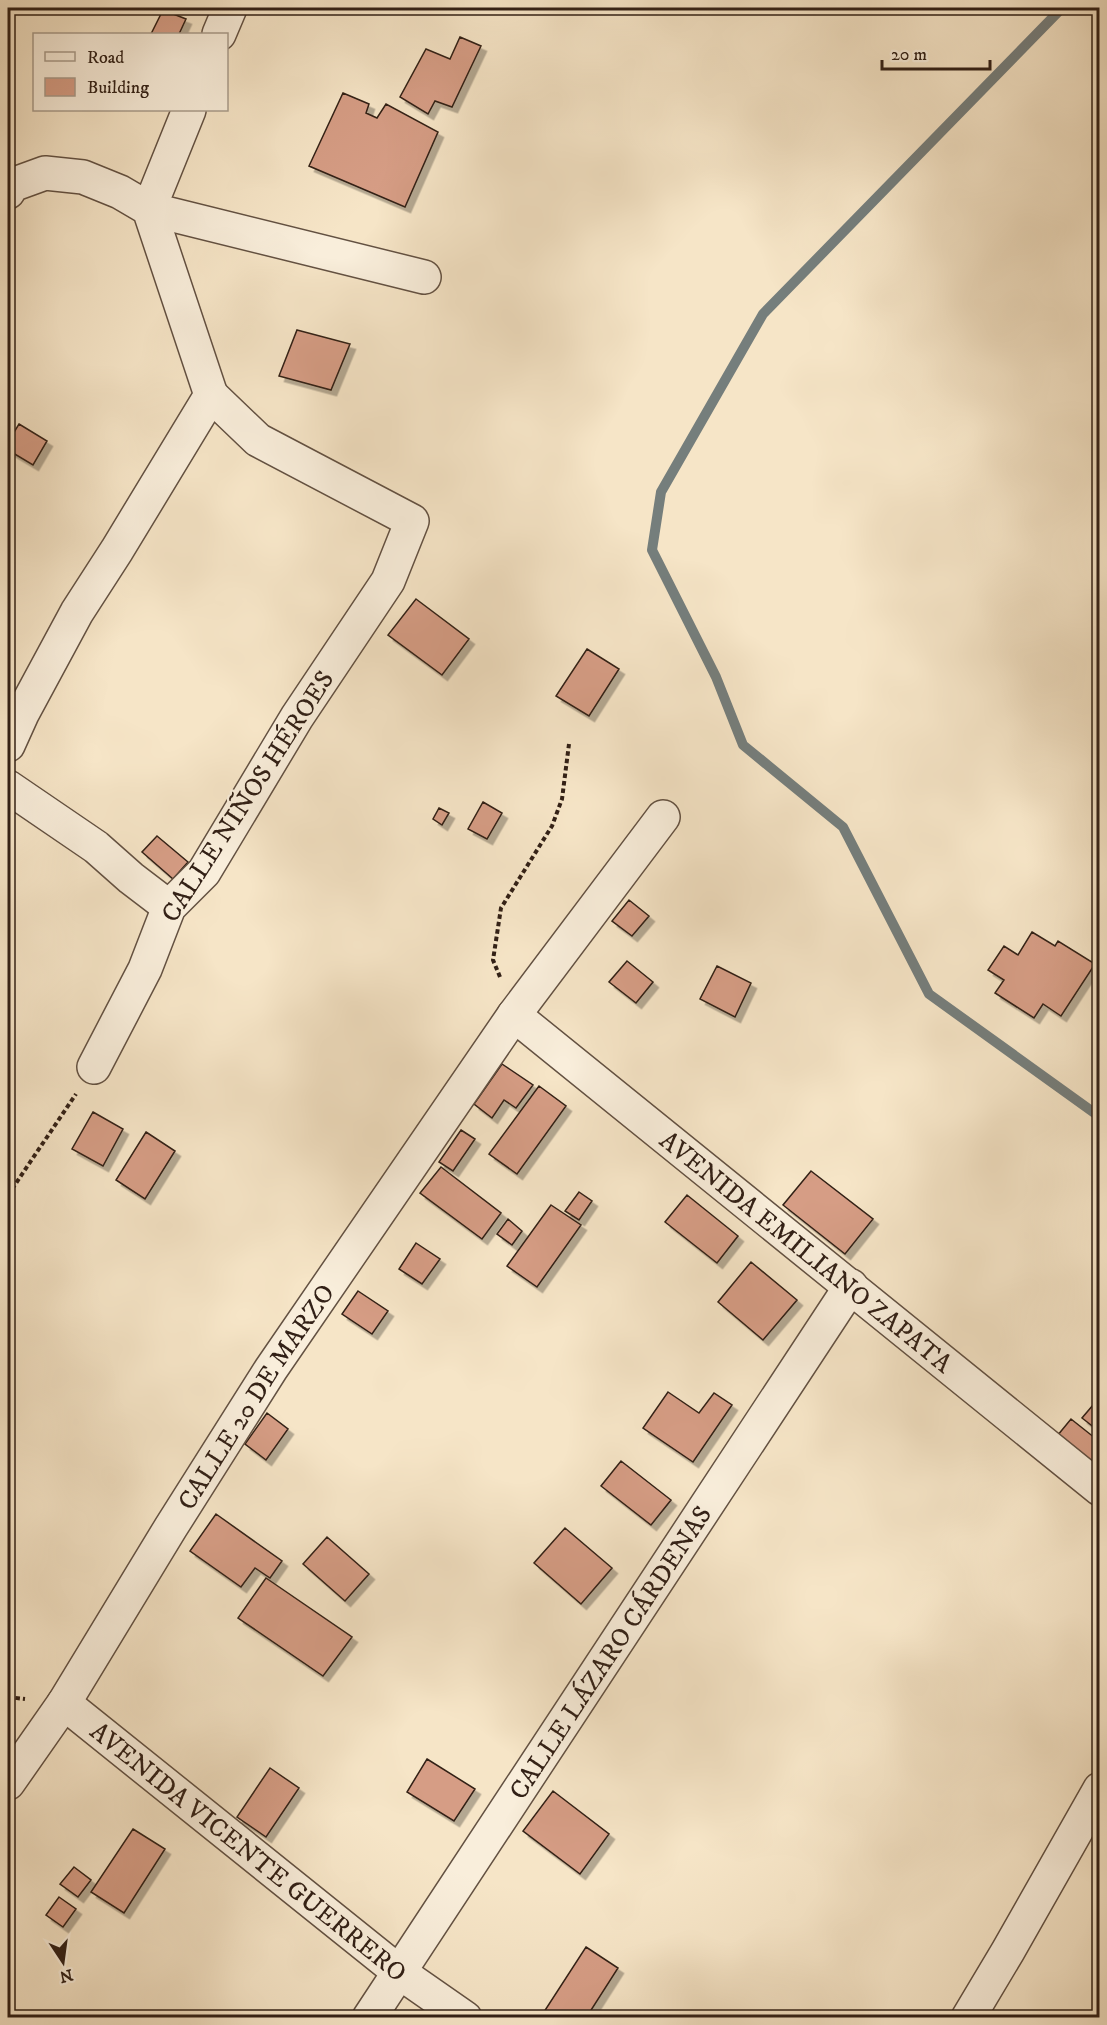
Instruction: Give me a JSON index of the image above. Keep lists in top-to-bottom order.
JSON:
{
  "streets": {
    "street": [
      "CALLE NIÑOS HÉROES",
      "AVENIDA EMILIANO ZAPATA",
      "CALLE 20 DE MARZO",
      "CALLE LÁZARO CÁRDENAS",
      "AVENIDA VICENTE GUERRERO"
    ]
  },
  "crossings": [
    ["AVENIDA EMILIANO ZAPATA", "CALLE 20 DE MARZO"],
    ["AVENIDA EMILIANO ZAPATA", "CALLE LÁZARO CÁRDENAS"],
    ["CALLE 20 DE MARZO", "AVENIDA VICENTE GUERRERO"],
    ["CALLE LÁZARO CÁRDENAS", "AVENIDA VICENTE GUERRERO"]
  ],
  "legend": ["Road", "Building"],
  "scale_bar": "20 m",
  "north": "bottom"
}
